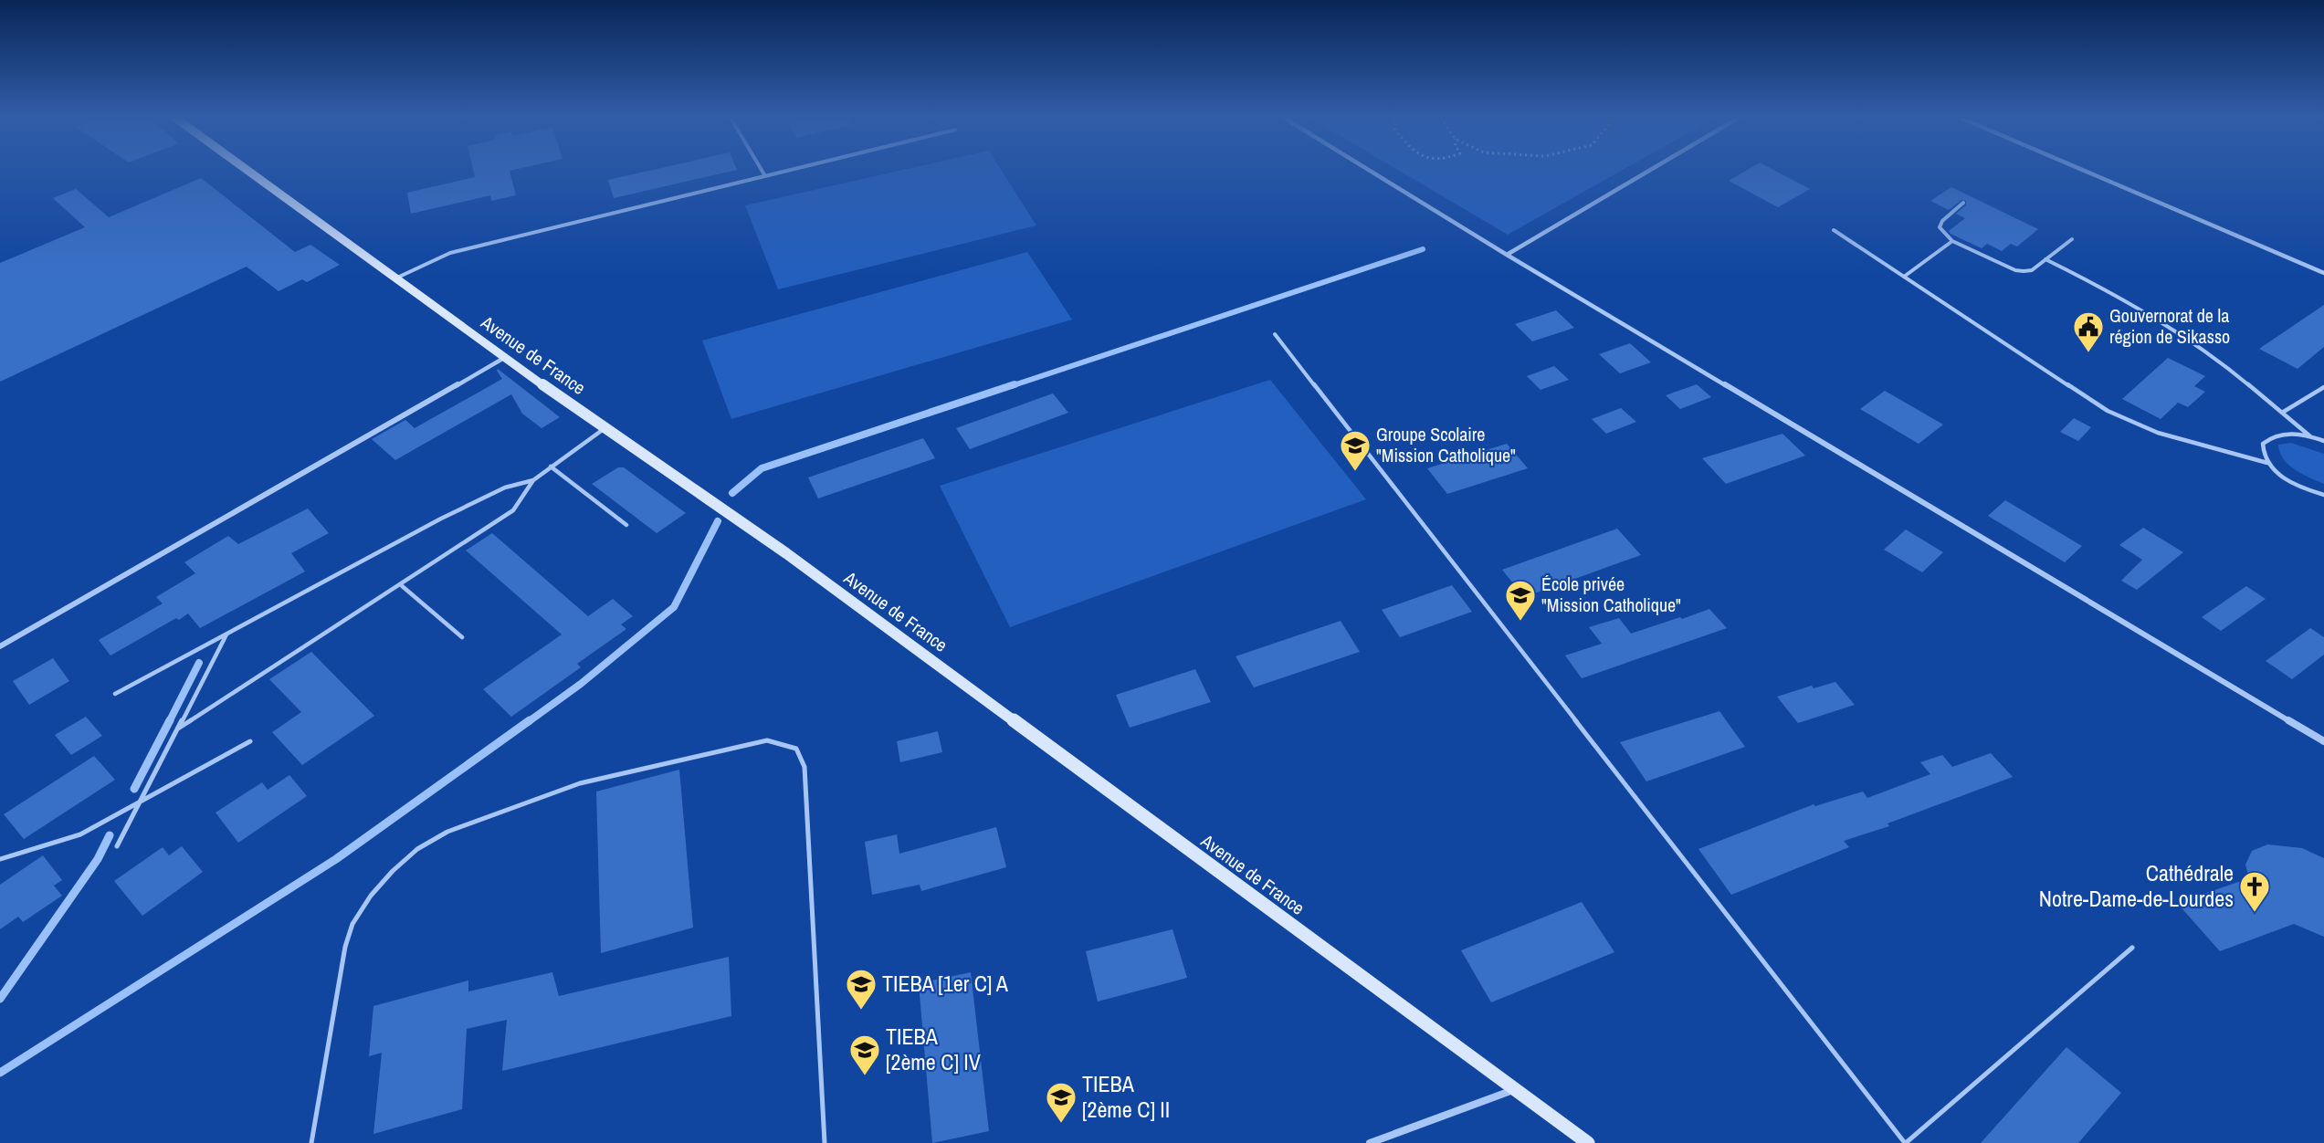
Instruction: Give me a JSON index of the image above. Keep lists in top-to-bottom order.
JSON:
{
  "streets": {
    "main road": ["Avenue de France"]
  },
  "places": {
    "public building": ["Gouvernorat de la région de Sikasso"],
    "school or university": [
      "Groupe Scolaire \"Mission Catholique\"",
      "École privée \"Mission Catholique\"",
      "TIEBA [1er C] A",
      "TIEBA [2ème C] IV",
      "TIEBA [2ème C] II"
    ],
    "church": ["Cathédrale Notre-Dame-de-Lourdes"]
  }
}
